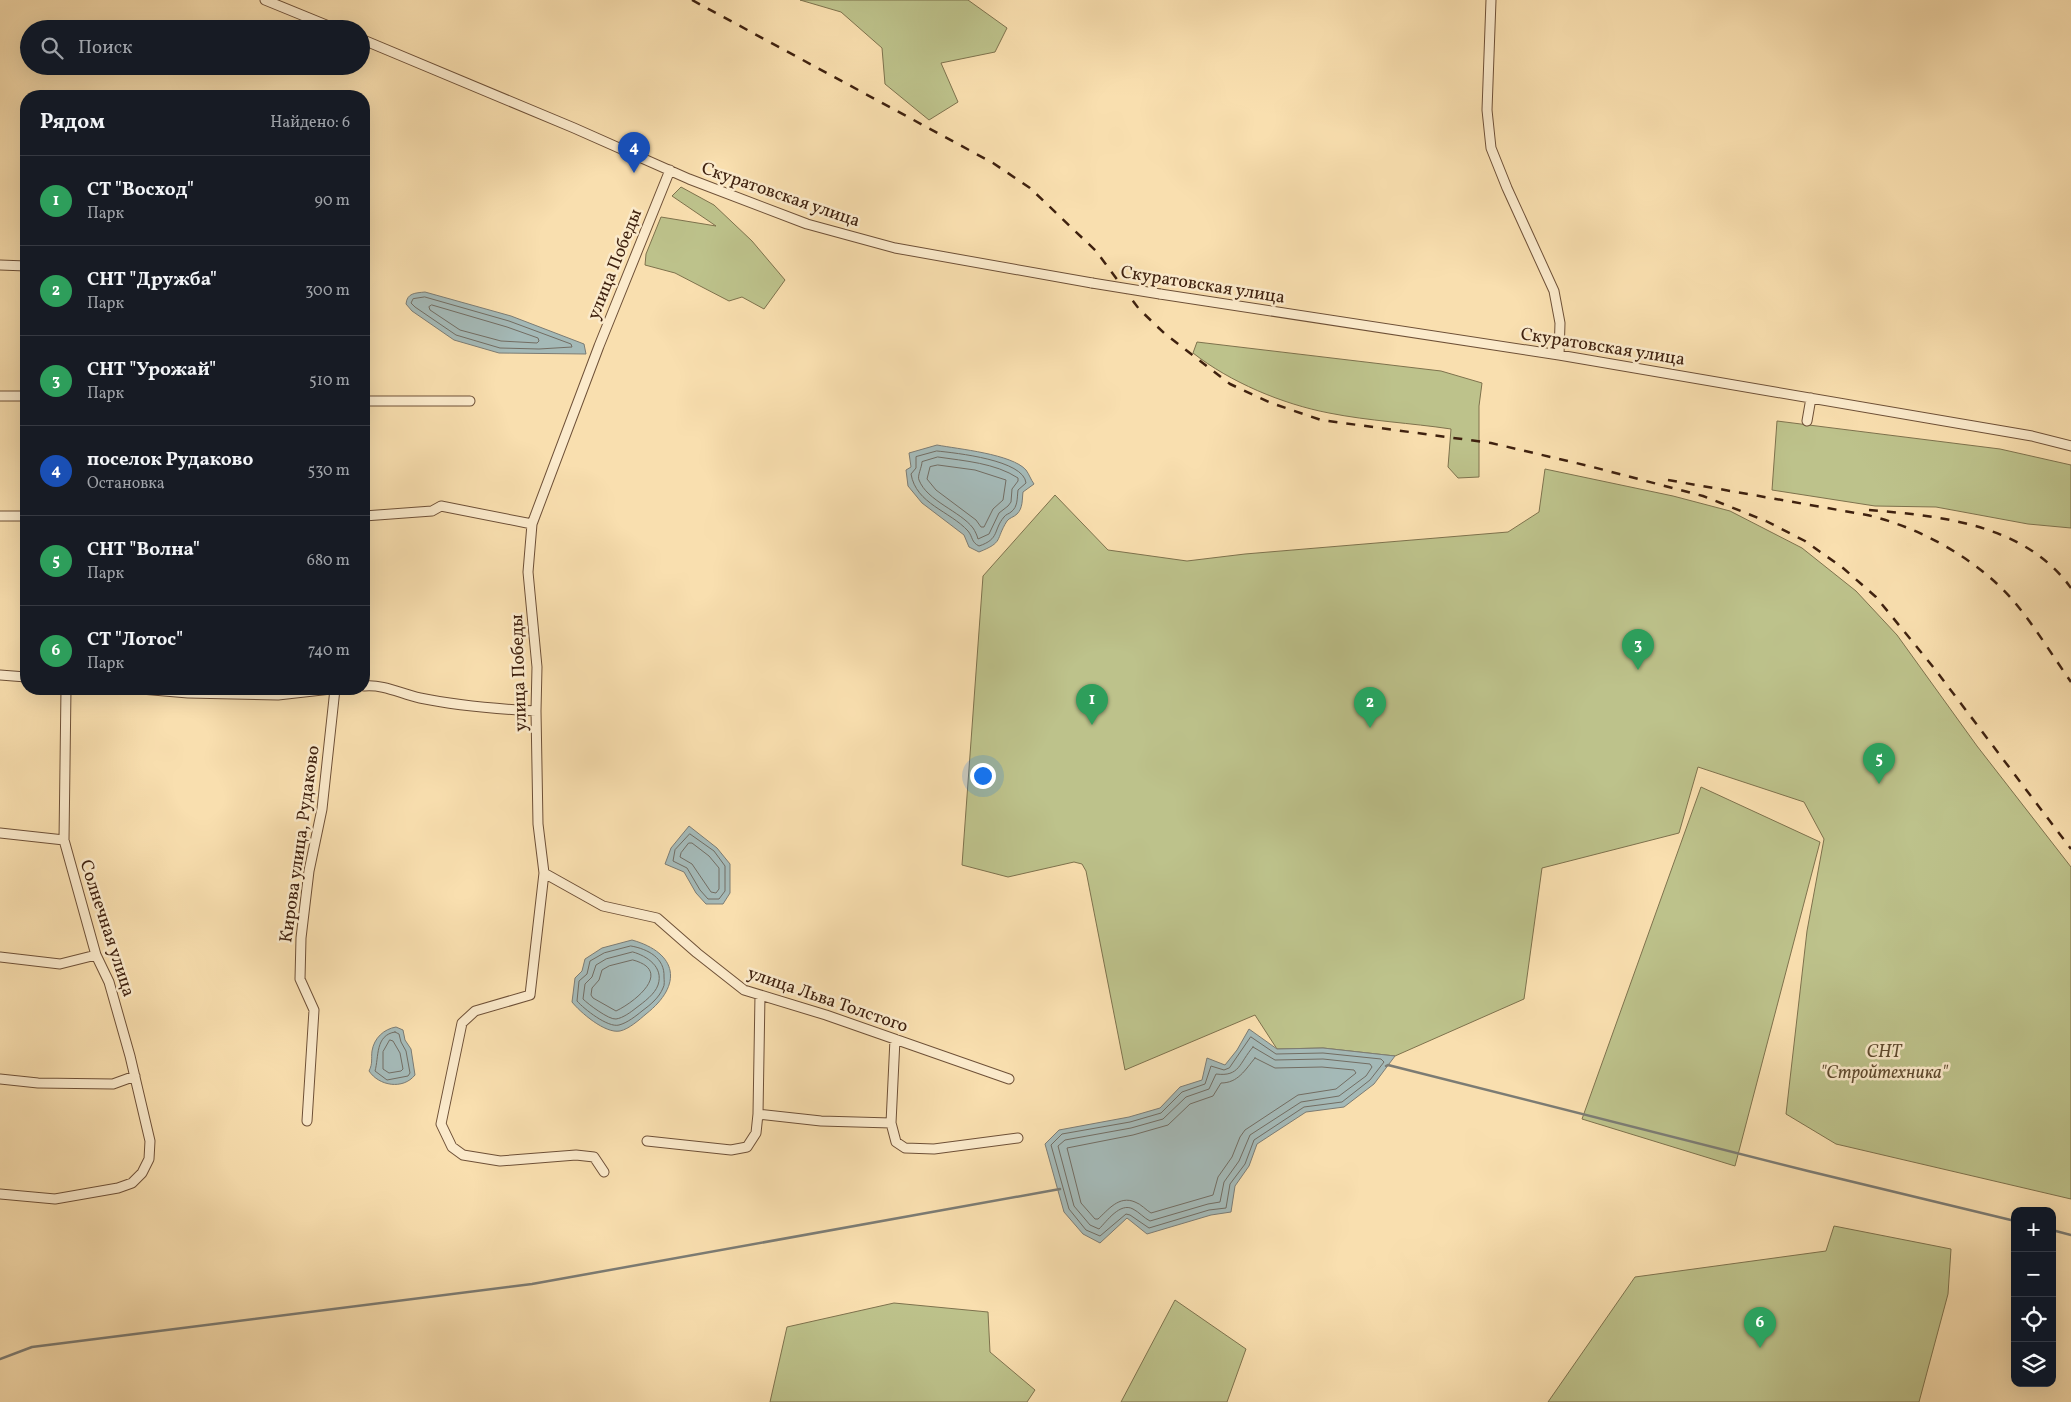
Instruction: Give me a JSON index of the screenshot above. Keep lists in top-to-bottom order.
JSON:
{
  "streets": {
    "street": [
      "Скуратовская улица",
      "улица Победы",
      "Кирова улица, Рудаково",
      "Солнечная улица",
      "улица Льва Толстого"
    ]
  },
  "crossings": [
    ["Скуратовская улица", "улица Победы"],
    ["улица Победы", "улица Льва Толстого"]
  ],
  "parks": ["СНТ \"Стройтехника\""],
  "page": {
    "search": "Поиск",
    "heading": ["Рядом", "Найдено: 6"],
    "pins": [
      "4",
      "3",
      "1",
      "2",
      "5",
      "6"
    ],
    "list": [
      {
        "mark": "1",
        "name": "СТ \"Восход\"",
        "note": "Парк",
        "value": "90 m"
      },
      {
        "mark": "2",
        "name": "СНТ \"Дружба\"",
        "note": "Парк",
        "value": "300 m"
      },
      {
        "mark": "3",
        "name": "СНТ \"Урожай\"",
        "note": "Парк",
        "value": "510 m"
      },
      {
        "mark": "4",
        "name": "поселок Рудаково",
        "note": "Остановка",
        "value": "530 m"
      },
      {
        "mark": "5",
        "name": "СНТ \"Волна\"",
        "note": "Парк",
        "value": "680 m"
      },
      {
        "mark": "6",
        "name": "СТ \"Лотос\"",
        "note": "Парк",
        "value": "740 m"
      }
    ],
    "map_buttons": ["+", "−"]
  }
}
